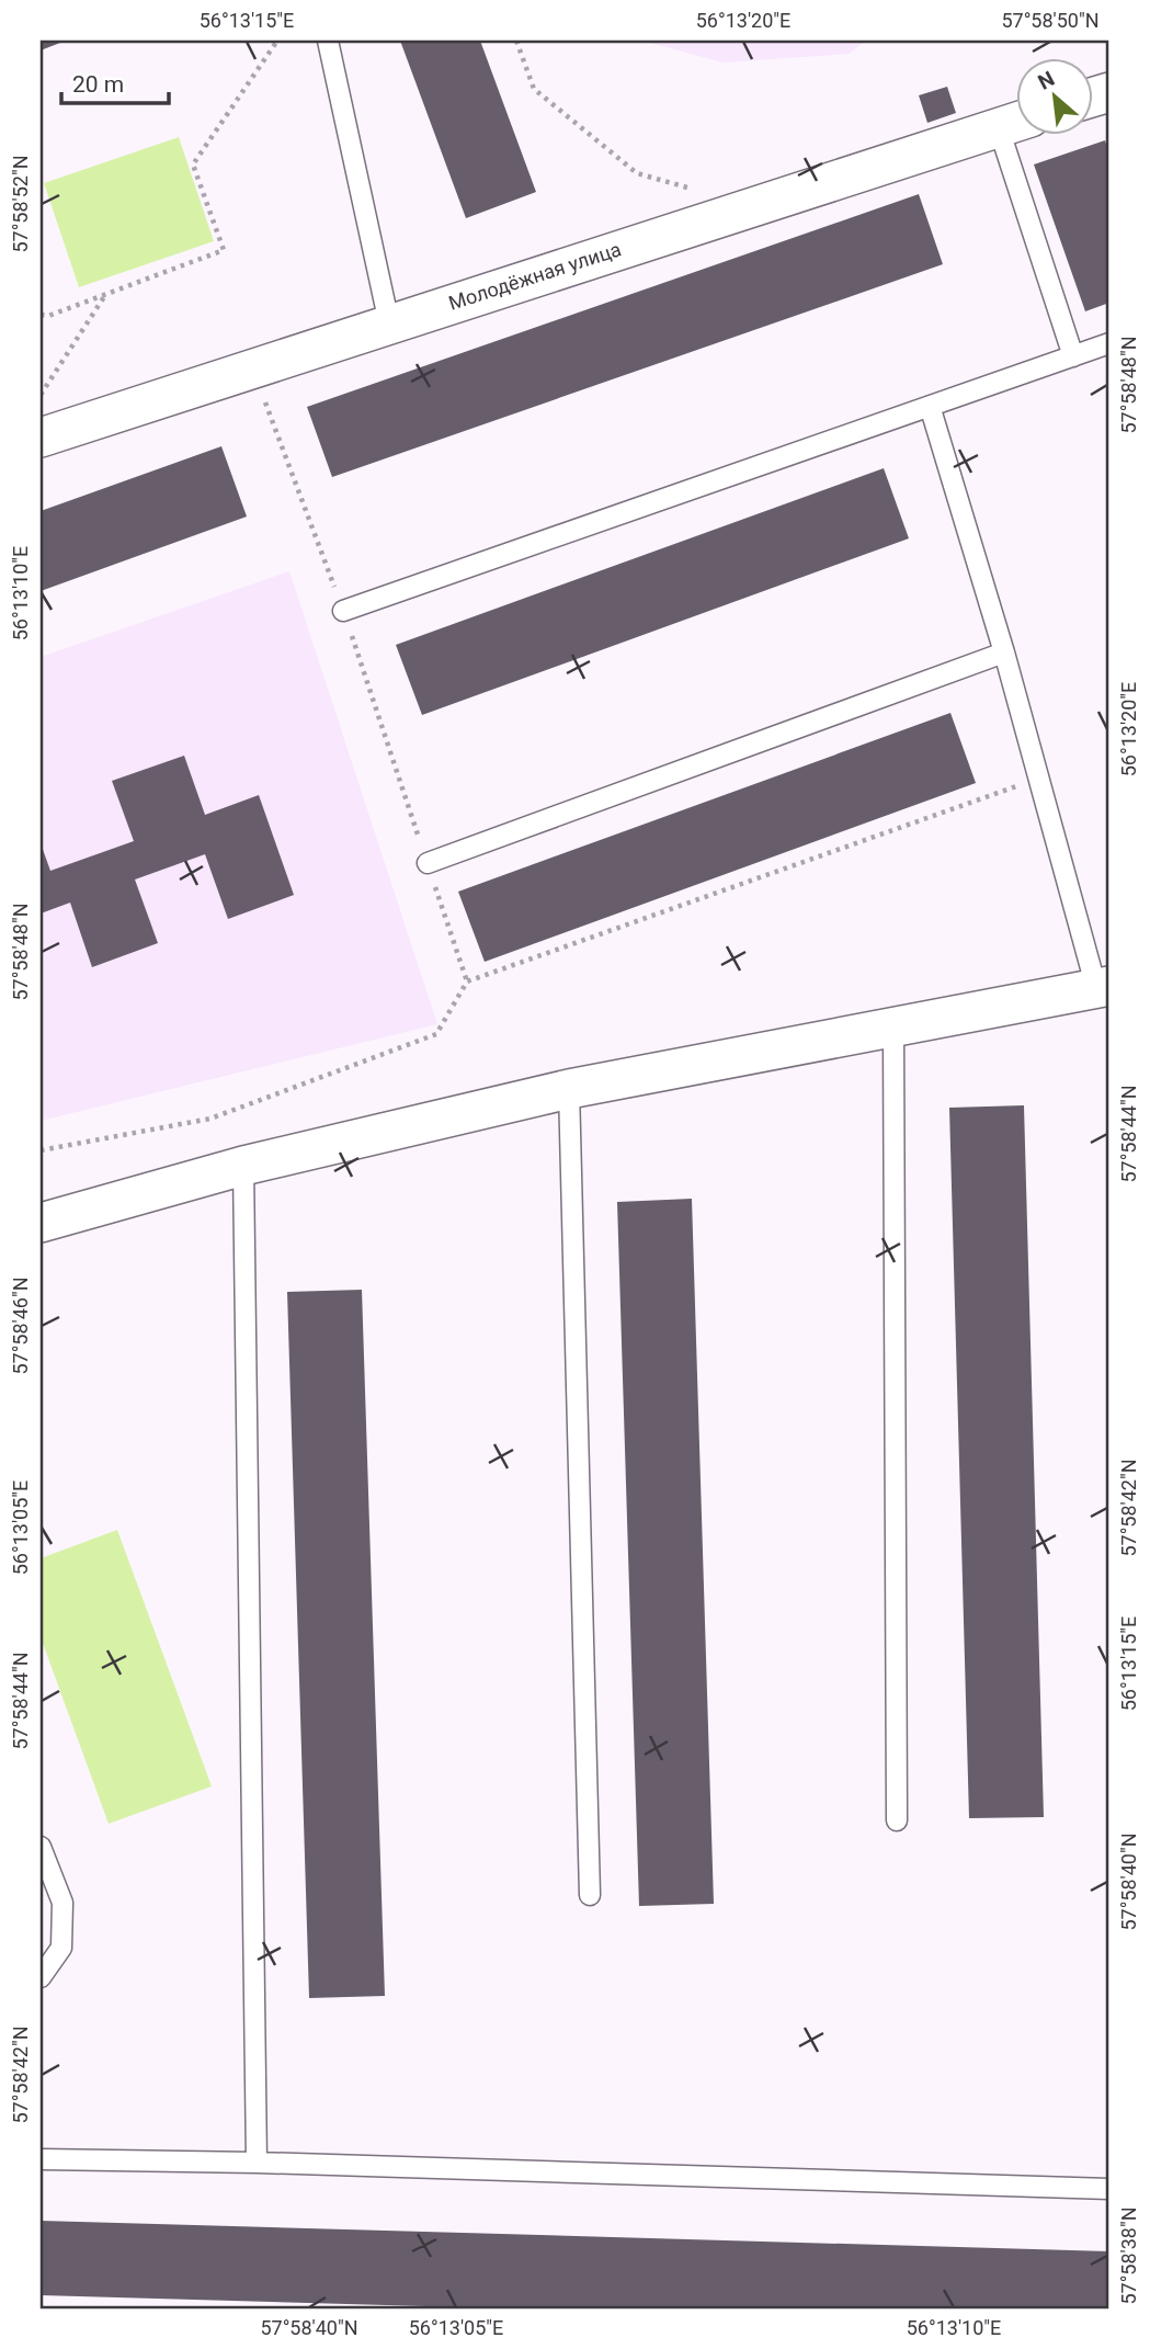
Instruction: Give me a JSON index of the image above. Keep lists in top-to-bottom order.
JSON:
{
  "streets": {
    "street": ["Молодёжная улица"]
  },
  "scale_bar": "20 m",
  "north": "top left",
  "coordinates": [
    "56°13'15\"E",
    "56°13'20\"E",
    "57°58'50\"N",
    "57°58'52\"N",
    "57°58'48\"N",
    "56°13'10\"E",
    "57°58'44\"N",
    "57°58'46\"N",
    "57°58'42\"N",
    "56°13'05\"E",
    "57°58'40\"N",
    "57°58'38\"N"
  ]
}
